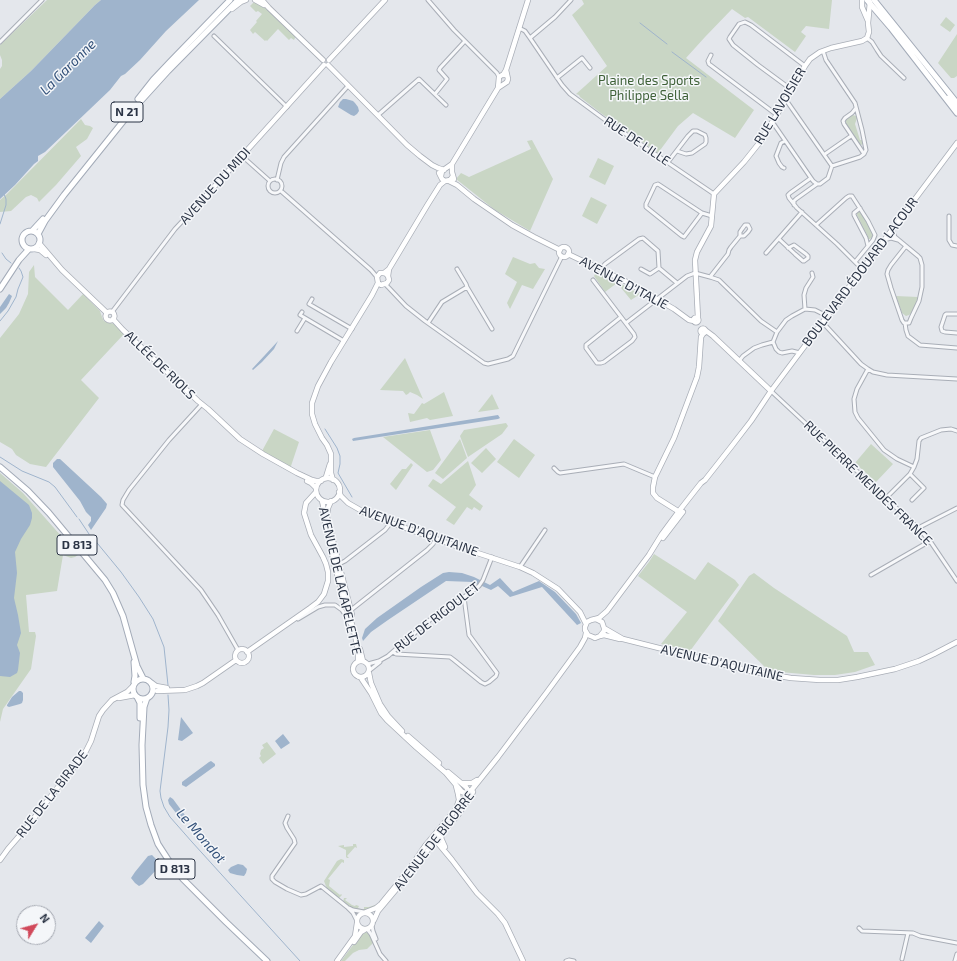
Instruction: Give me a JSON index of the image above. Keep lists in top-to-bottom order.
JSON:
{
  "streets": {
    "main road": ["N 21", "D 813"],
    "street": [
      "RUE LAVOISIER",
      "RUE DE LILLE",
      "AVENUE DU MIDI",
      "BOULEVARD ÉDOUARD LACOUR",
      "AVENUE D'ITALIE",
      "ALLÉE DE RIOLS",
      "RUE PIERRE MENDES FRANCE",
      "AVENUE D'AQUITAINE",
      "AVENUE DE LACAPELETTE",
      "RUE DE RIGOULET",
      "RUE DE LA BIRADE",
      "AVENUE DE BIGORRE"
    ]
  },
  "crossings": [
    ["RUE LAVOISIER", "RUE DE LILLE"],
    ["AVENUE DU MIDI", "ALLÉE DE RIOLS"],
    ["BOULEVARD ÉDOUARD LACOUR", "RUE PIERRE MENDES FRANCE"],
    ["ALLÉE DE RIOLS", "AVENUE D'AQUITAINE"],
    ["ALLÉE DE RIOLS", "AVENUE DE LACAPELETTE"],
    ["AVENUE D'AQUITAINE", "AVENUE DE LACAPELETTE"],
    ["AVENUE D'AQUITAINE", "RUE DE RIGOULET"],
    ["AVENUE D'AQUITAINE", "AVENUE DE BIGORRE"],
    ["D 813", "RUE DE LA BIRADE"],
    ["AVENUE DE LACAPELETTE", "RUE DE RIGOULET"],
    ["AVENUE DE LACAPELETTE", "AVENUE DE BIGORRE"]
  ],
  "water": ["La Garonne", "Le Mondot"],
  "parks": ["Plaine des Sports Philippe Sella"],
  "north": "top right"
}
